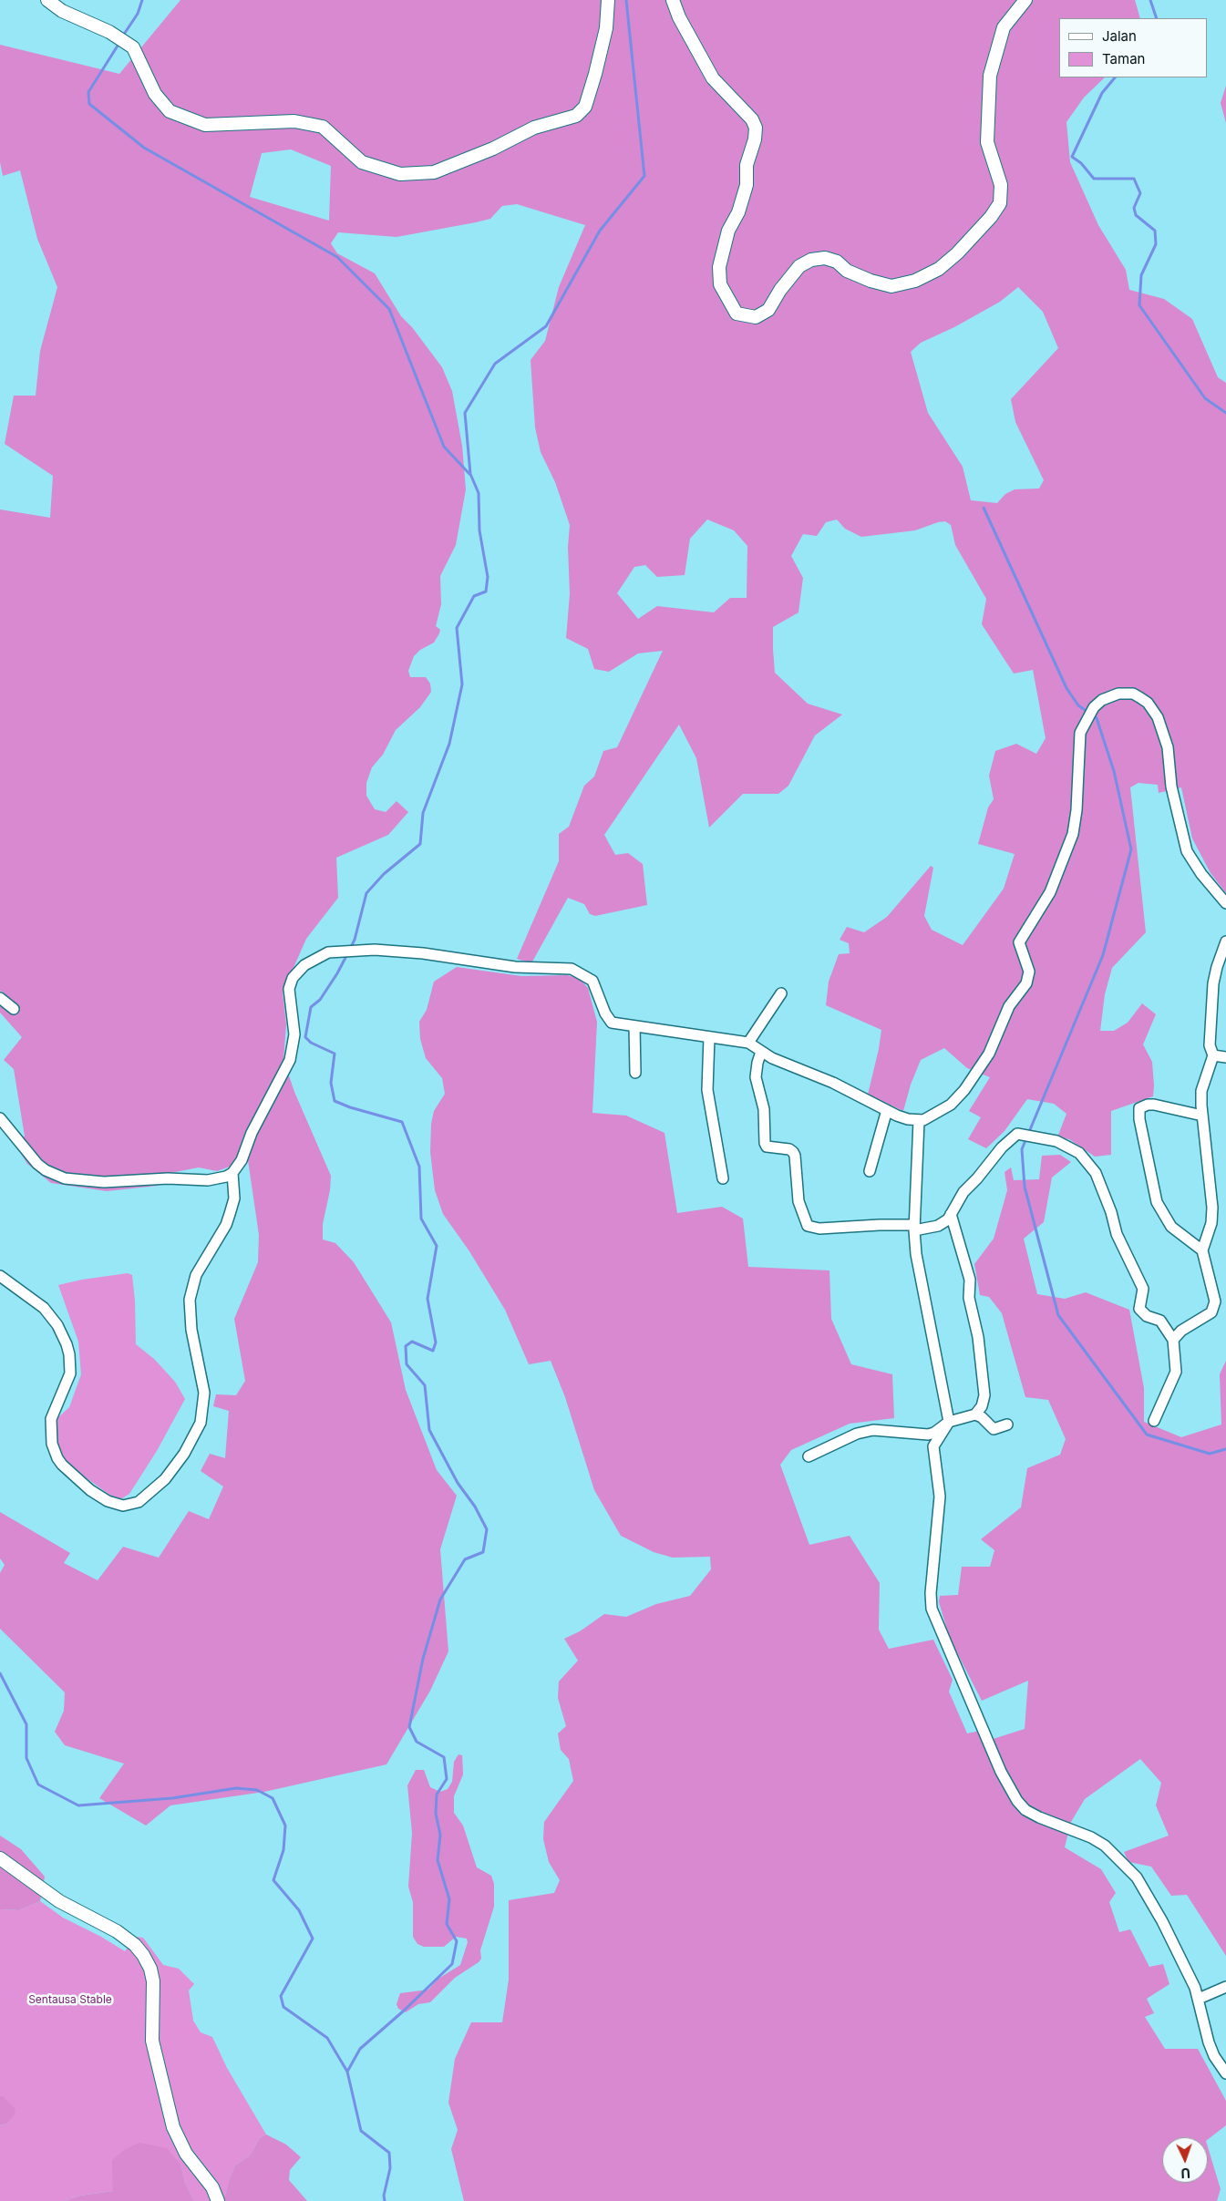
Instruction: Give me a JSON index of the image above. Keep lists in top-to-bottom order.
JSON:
{
  "parks": ["Sentausa Stable"],
  "legend": ["Jalan", "Taman"],
  "north": "bottom"
}
